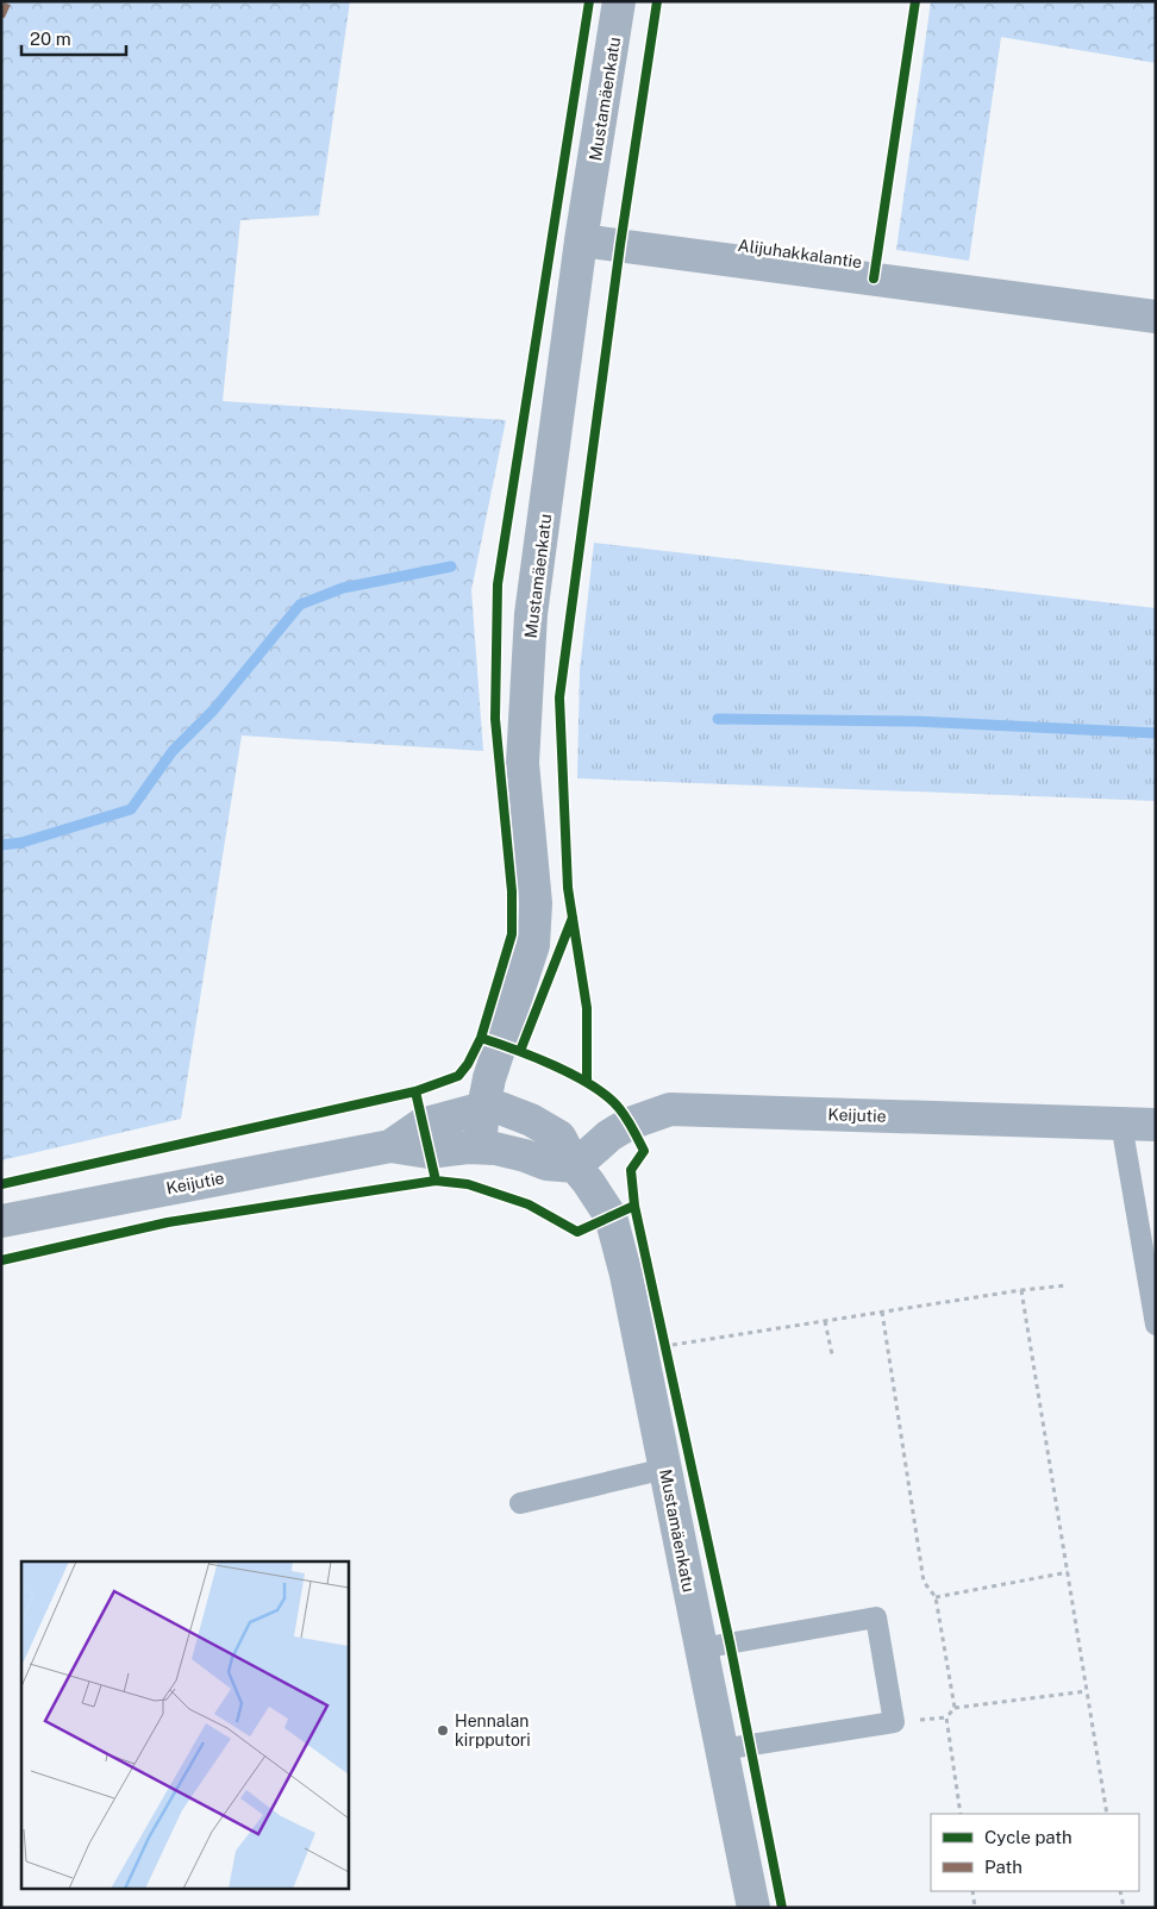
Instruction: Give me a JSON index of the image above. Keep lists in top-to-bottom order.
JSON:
{
  "streets": {
    "street": ["Mustamäenkatu", "Alijuhakkalantie", "Keijutie"]
  },
  "crossings": [
    ["Mustamäenkatu", "Alijuhakkalantie"],
    ["Mustamäenkatu", "Keijutie"]
  ],
  "places": ["Hennalan kirpputori"],
  "legend": ["Cycle path", "Path"],
  "scale_bar": "20 m"
}
